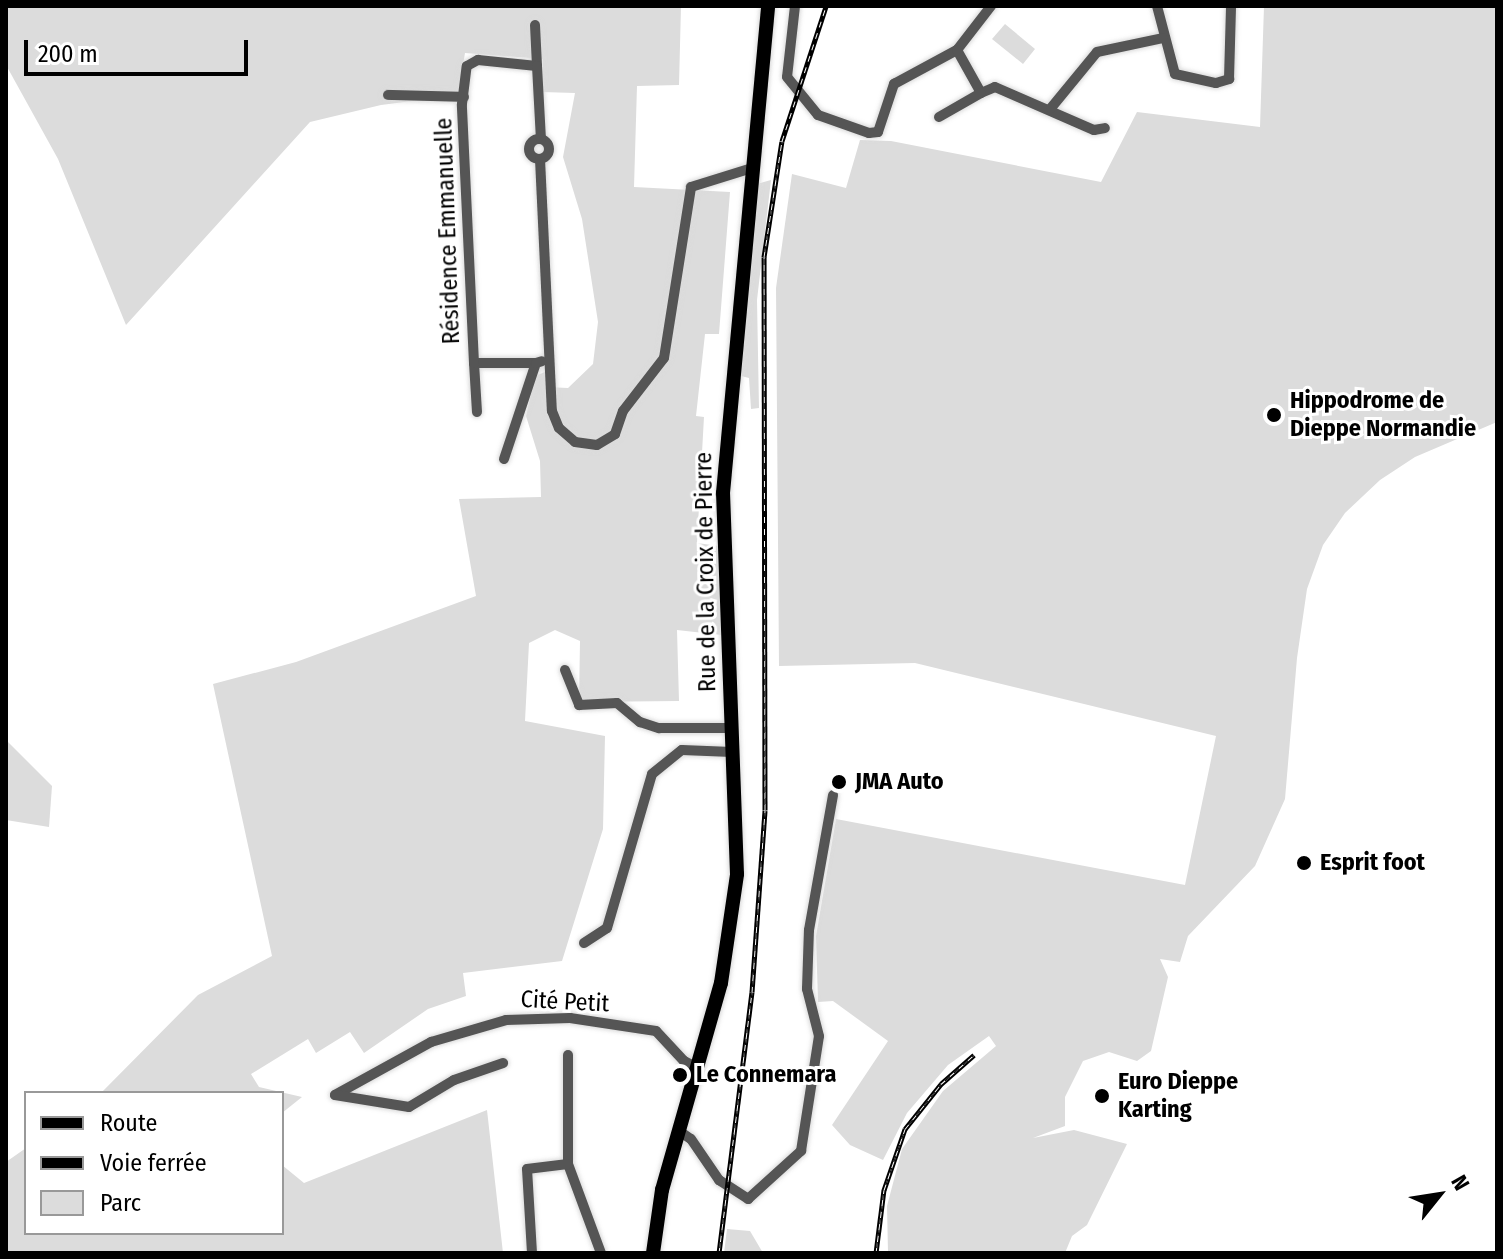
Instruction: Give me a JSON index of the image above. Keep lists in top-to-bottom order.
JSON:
{
  "streets": {
    "main road": ["Rue de la Croix de Pierre"],
    "street": ["Résidence Emmanuelle", "Cité Petit"]
  },
  "crossings": [
    ["Rue de la Croix de Pierre", "Cité Petit"]
  ],
  "places": [
    "Hippodrome de Dieppe Normandie",
    "JMA Auto",
    "Esprit foot",
    "Le Connemara",
    "Euro Dieppe Karting"
  ],
  "legend": ["Route", "Voie ferrée", "Parc"],
  "scale_bar": "200 m",
  "north": "top right"
}
